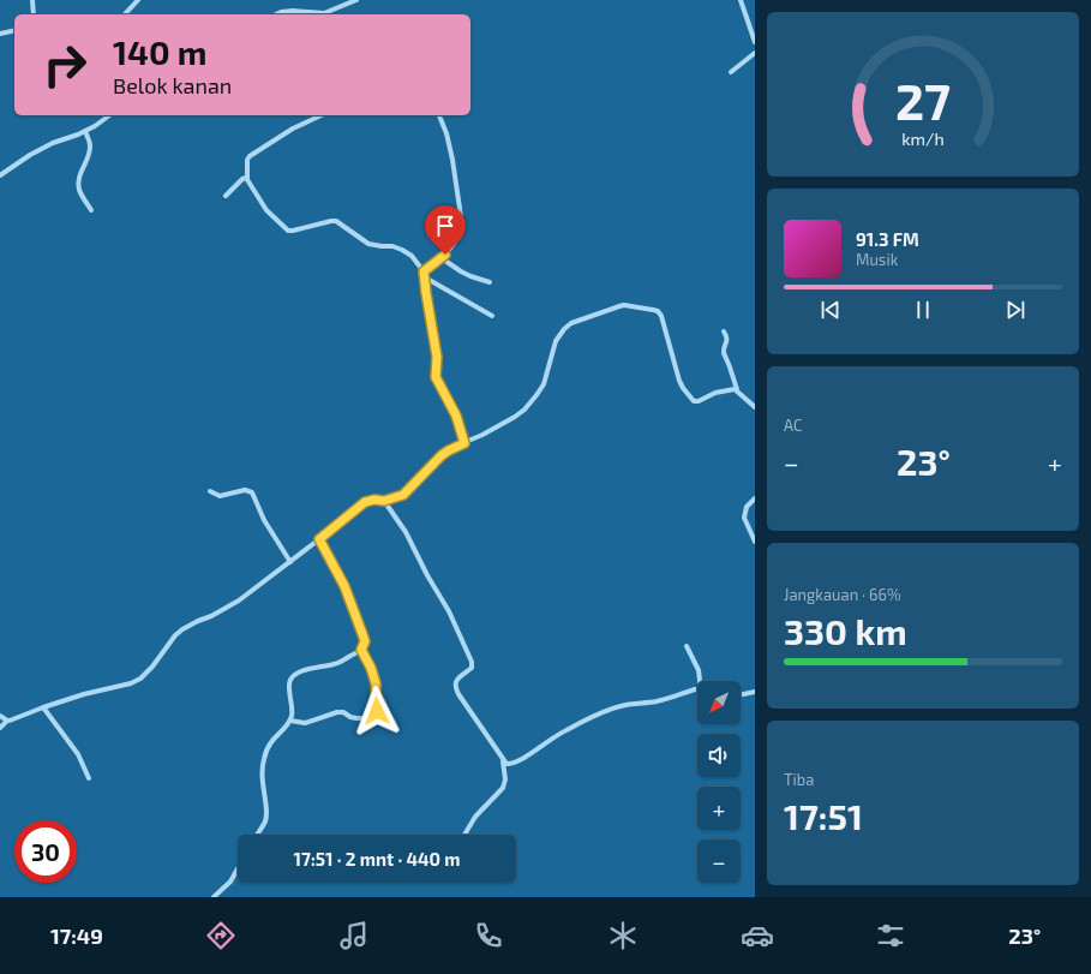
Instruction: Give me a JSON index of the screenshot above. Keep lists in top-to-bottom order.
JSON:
{
  "north": "bottom left",
  "page": {
    "turn": ["140 m", "Belok kanan"],
    "song": ["91.3 FM", "Musik"],
    "tile": [
      "AC",
      ["Jangkauan · 66%", "330 km"],
      ["Tiba", "17:51"]
    ],
    "heat": ["−", "23°", "+"],
    "map_buttons": ["+", "−"],
    "limit": "30",
    "trip": "17:51 · 2 mnt · 440 m",
    "tabs": ["17:49", "23°"],
    "gauge": ["27", "km/h"]
  }
}
